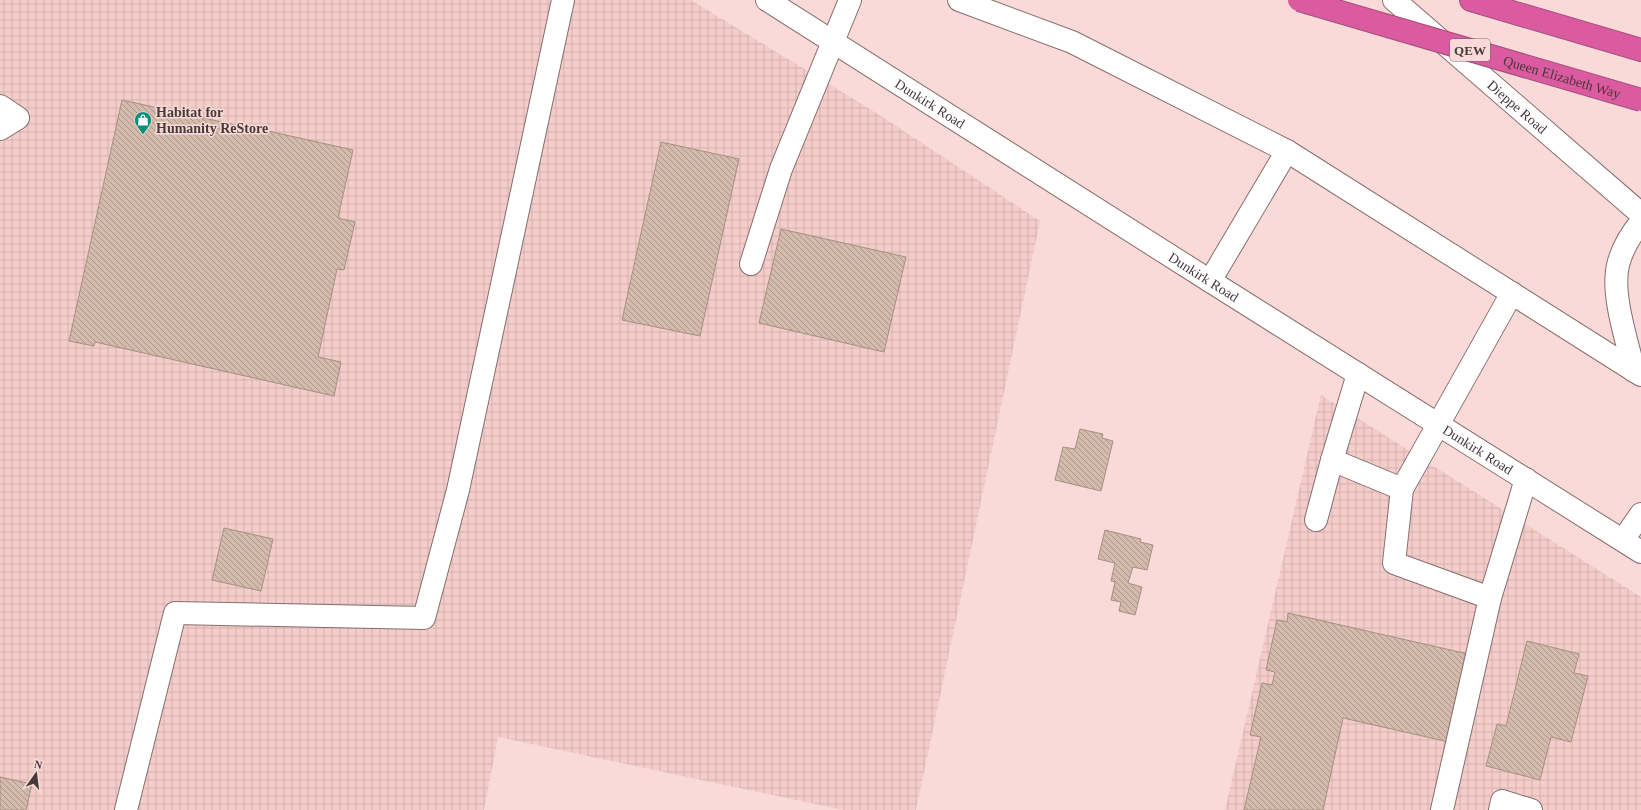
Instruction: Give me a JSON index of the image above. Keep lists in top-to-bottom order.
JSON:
{
  "streets": {
    "highway": ["QEW", "Queen Elizabeth Way"],
    "street": ["Dunkirk Road", "Dieppe Road"]
  },
  "places": {
    "shop": ["Habitat for Humanity ReStore"]
  },
  "north": "top"
}
